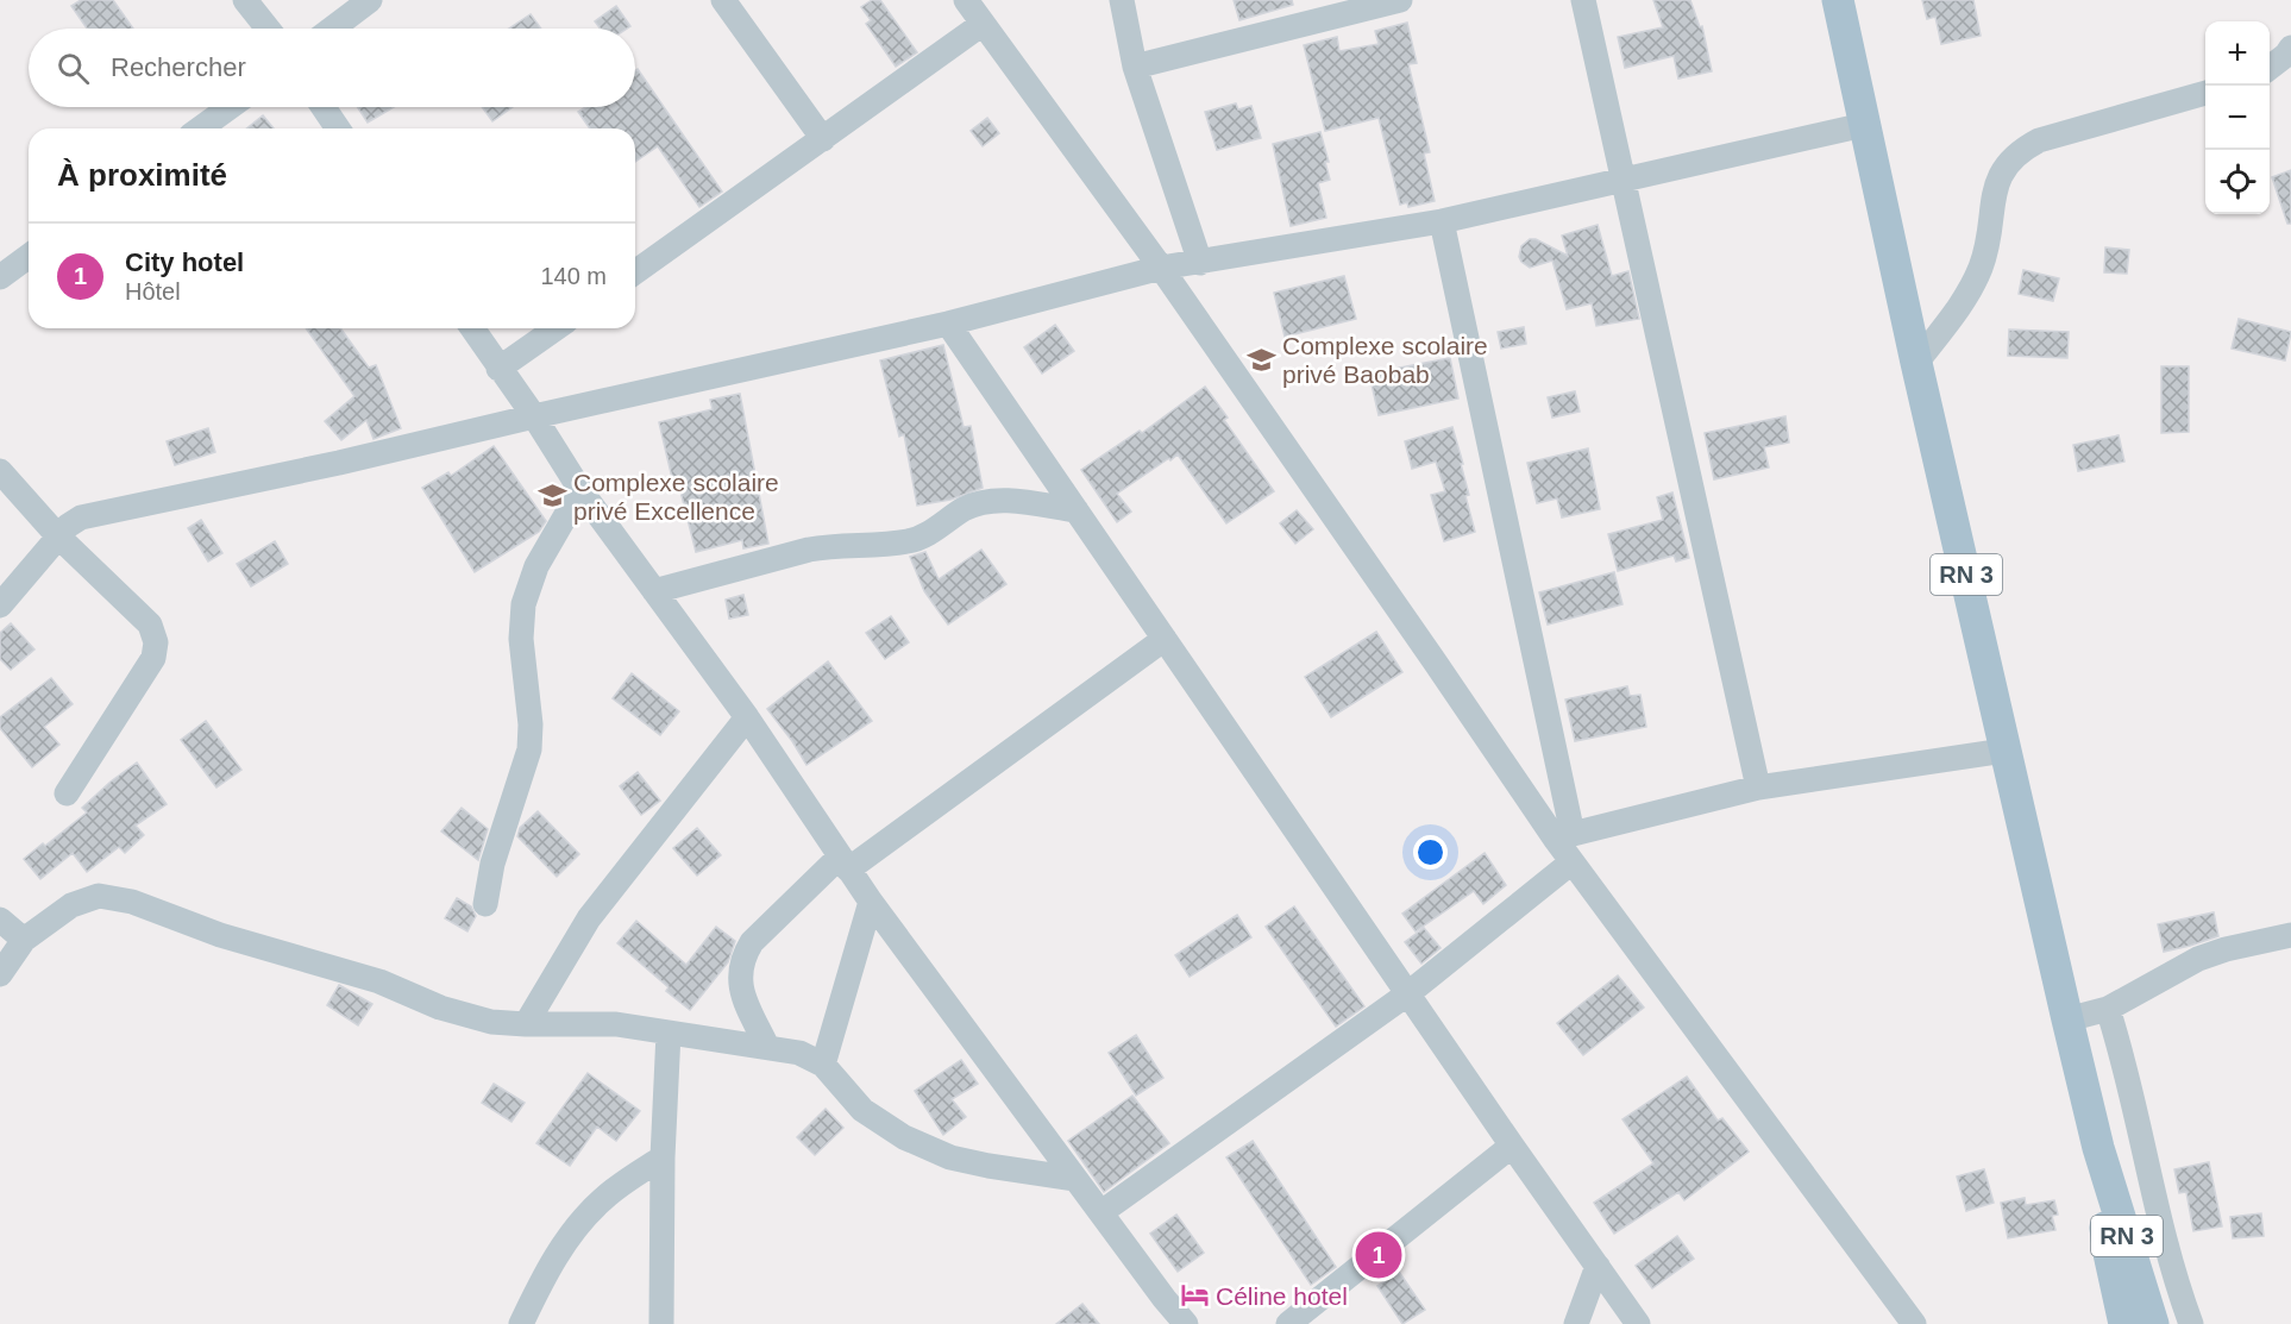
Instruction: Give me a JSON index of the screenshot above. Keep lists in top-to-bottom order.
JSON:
{
  "streets": {
    "main road": ["RN 3"]
  },
  "places": {
    "school or university": ["Complexe scolaire privé Baobab", "Complexe scolaire privé Excellence"],
    "hotel": ["Céline hotel"]
  },
  "page": {
    "map_buttons": ["+", "−"],
    "search": "Rechercher",
    "heading": "À proximité",
    "list": [
      {
        "mark": "1",
        "name": "City hotel",
        "note": "Hôtel",
        "value": "140 m"
      }
    ],
    "pins": "1"
  }
}
